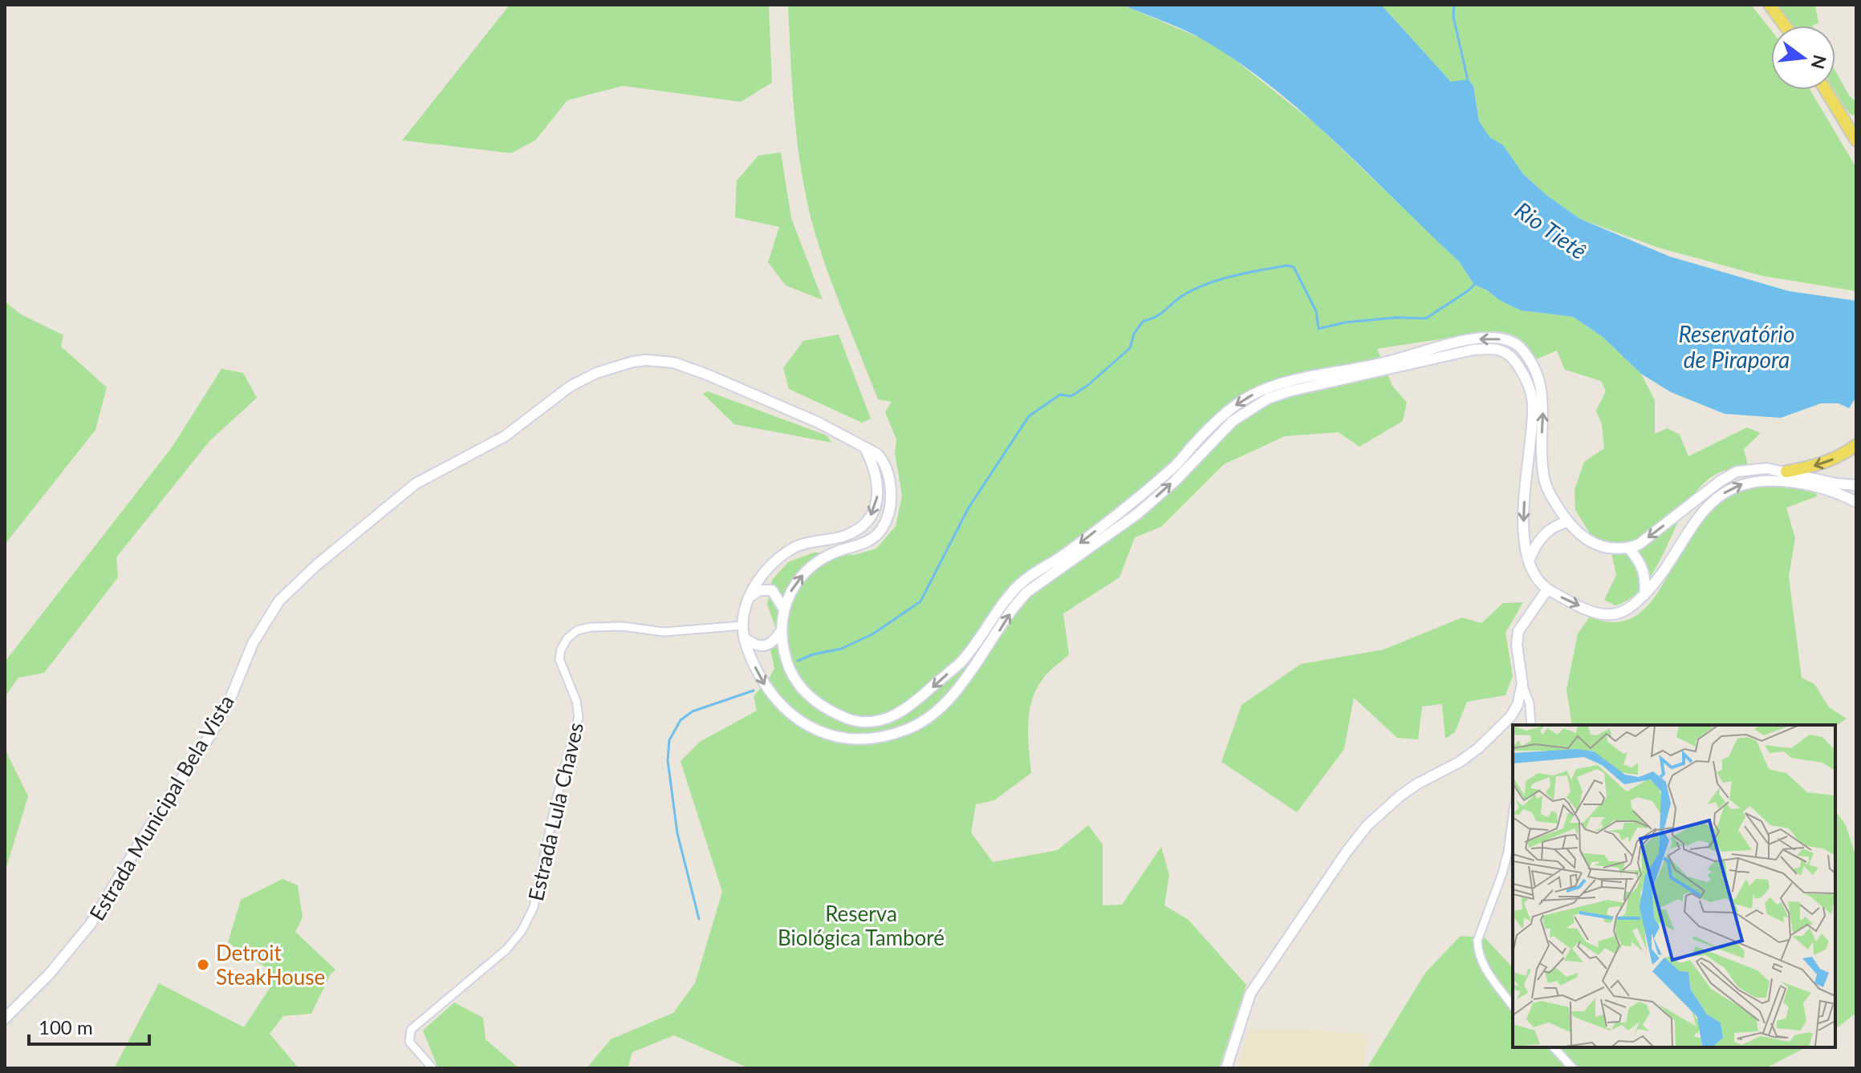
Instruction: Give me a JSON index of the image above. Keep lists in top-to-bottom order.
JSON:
{
  "streets": {
    "main road": ["Estrada Municipal Bela Vista"],
    "street": ["Estrada Lula Chaves"]
  },
  "crossings": [
    ["Estrada Municipal Bela Vista", "Estrada Lula Chaves"]
  ],
  "water": ["Rio Tietê", "Reservatório de Pirapora"],
  "parks": ["Reserva Biológica Tamboré"],
  "places": ["Detroit SteakHouse"],
  "scale_bar": "100 m",
  "north": "right"
}
